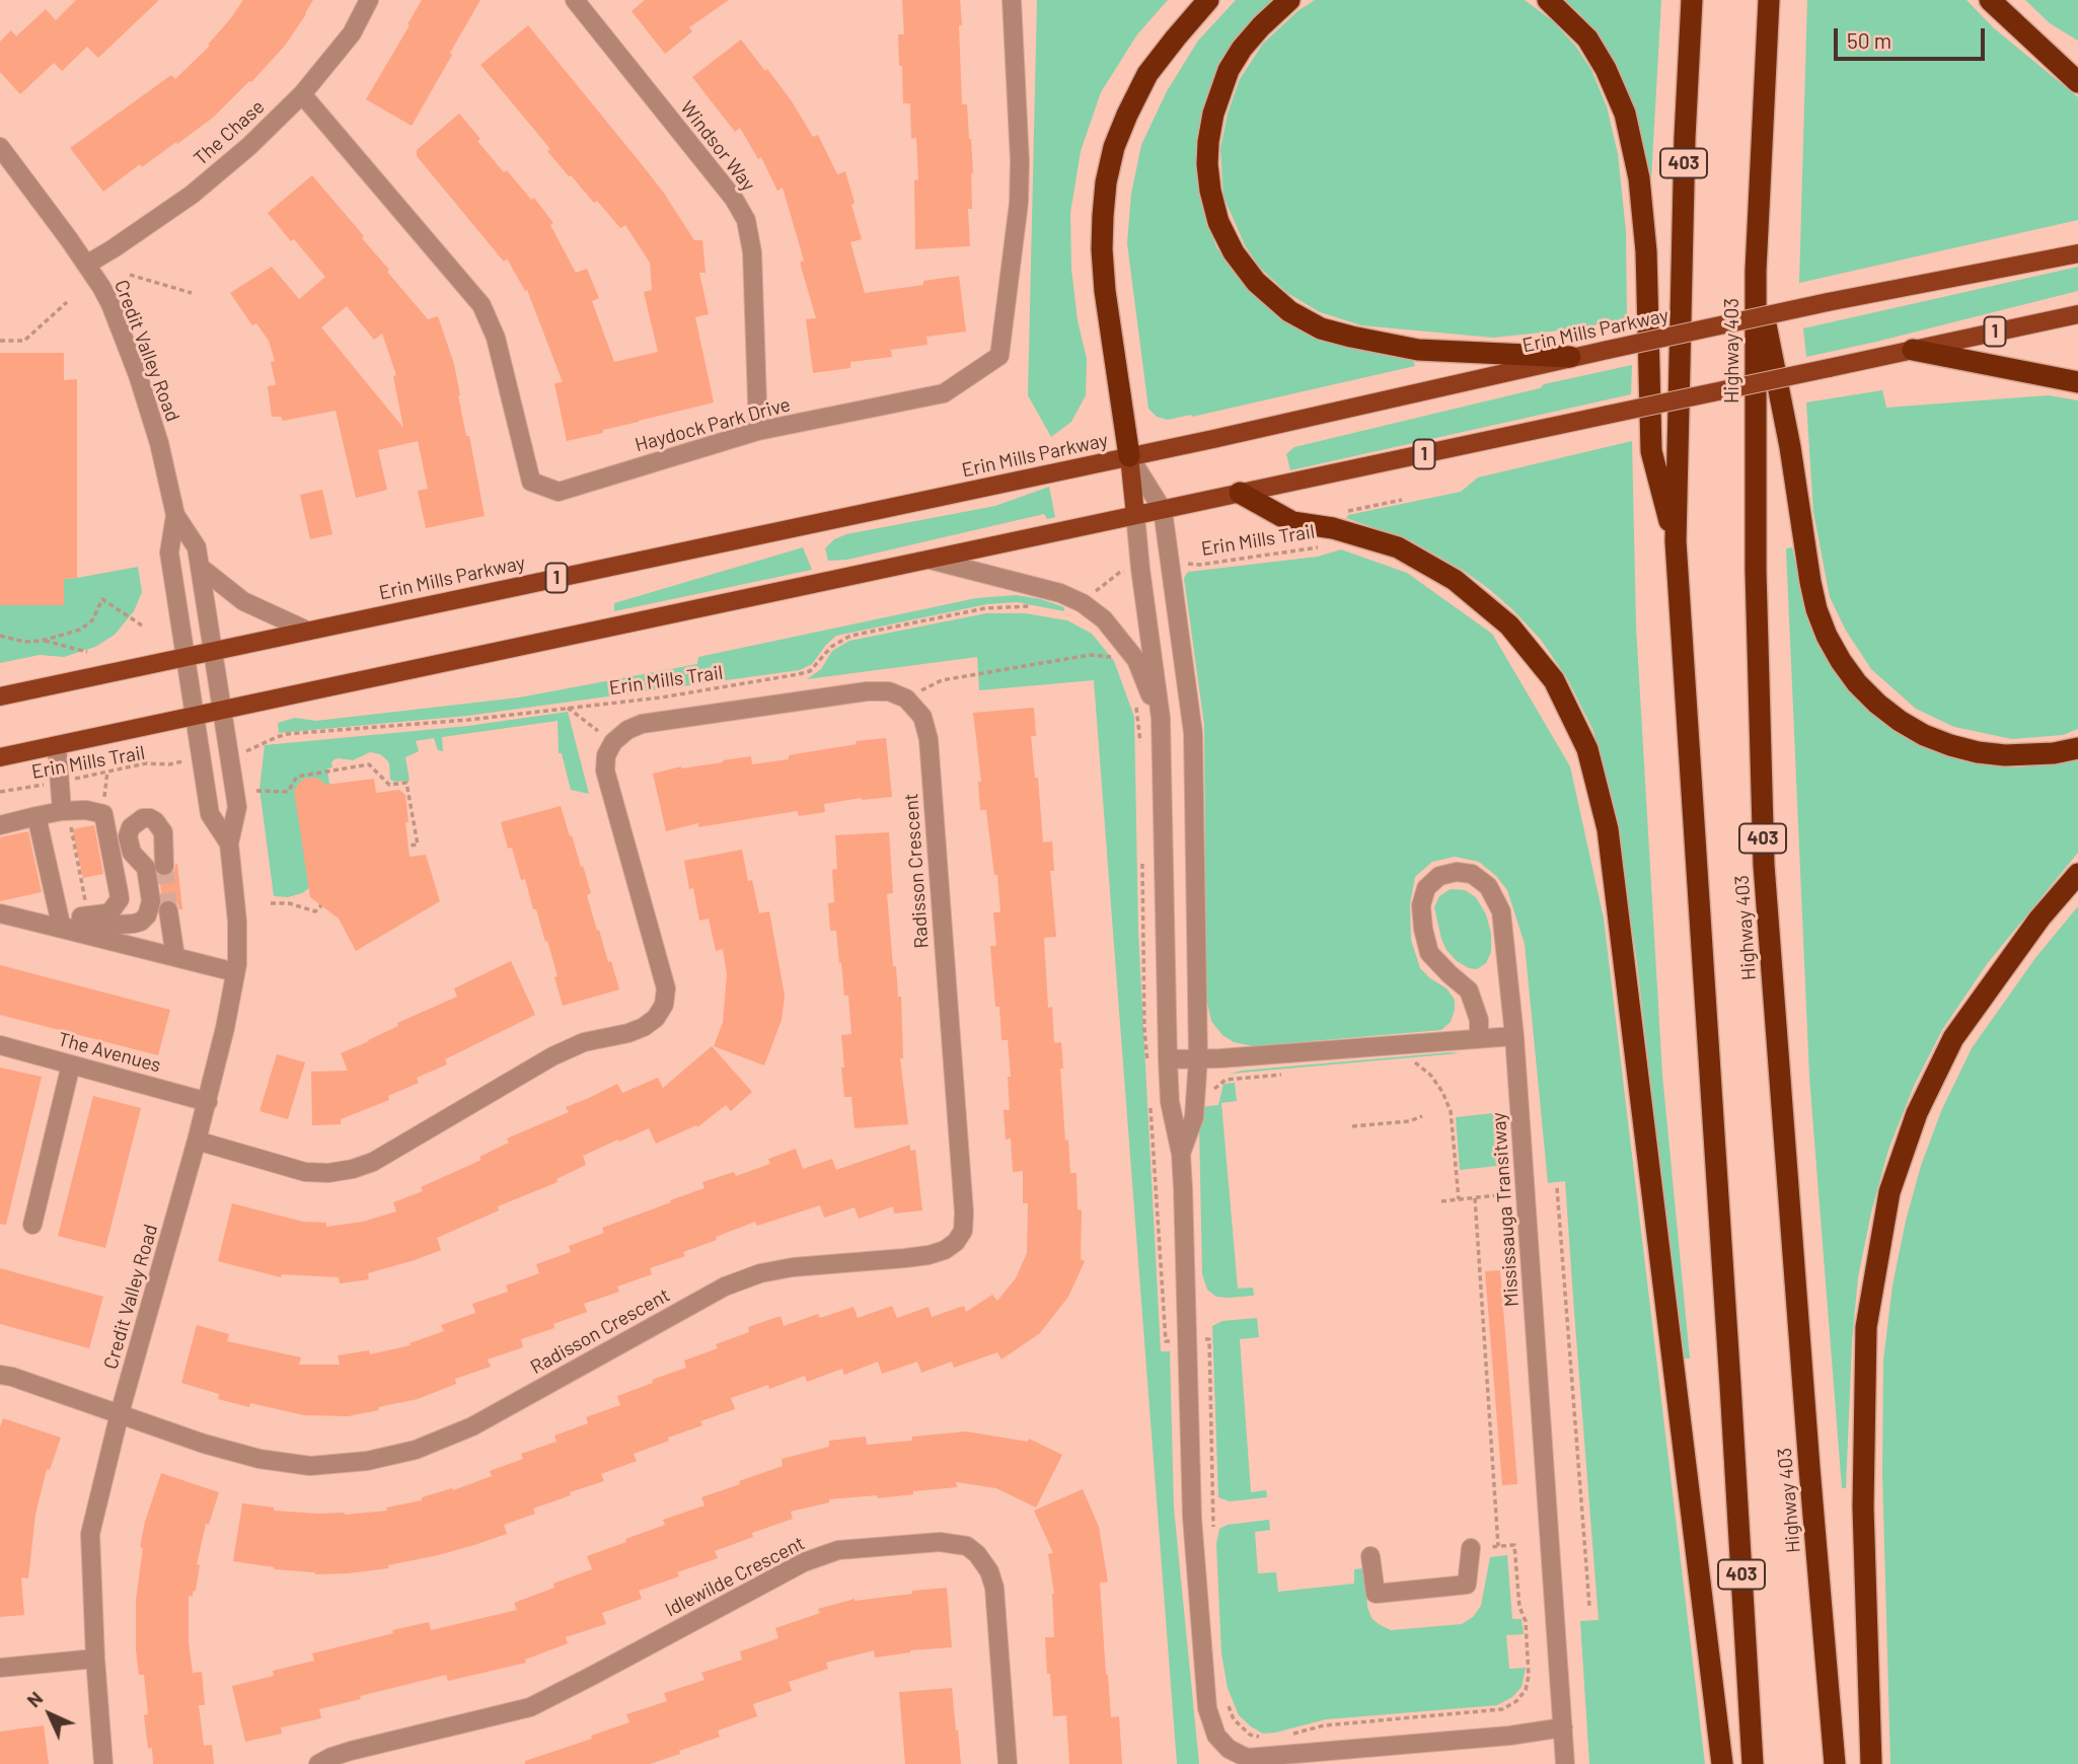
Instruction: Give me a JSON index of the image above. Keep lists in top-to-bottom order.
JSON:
{
  "streets": {
    "highway": ["403", "Highway 403"],
    "main road": ["Erin Mills Parkway", "1"],
    "street": [
      "The Chase",
      "Windsor Way",
      "Credit Valley Road",
      "Haydock Park Drive",
      "Radisson Crescent",
      "The Avenues",
      "Mississauga Transitway",
      "Idlewilde Crescent"
    ],
    "path": ["Erin Mills Trail"]
  },
  "crossings": [
    ["The Chase", "Credit Valley Road"],
    ["The Chase", "Haydock Park Drive"],
    ["Windsor Way", "Haydock Park Drive"],
    ["Erin Mills Parkway", "Credit Valley Road"],
    ["1", "Credit Valley Road"],
    ["Credit Valley Road", "Radisson Crescent"],
    ["Credit Valley Road", "The Avenues"]
  ],
  "scale_bar": "50 m",
  "north": "top left"
}
